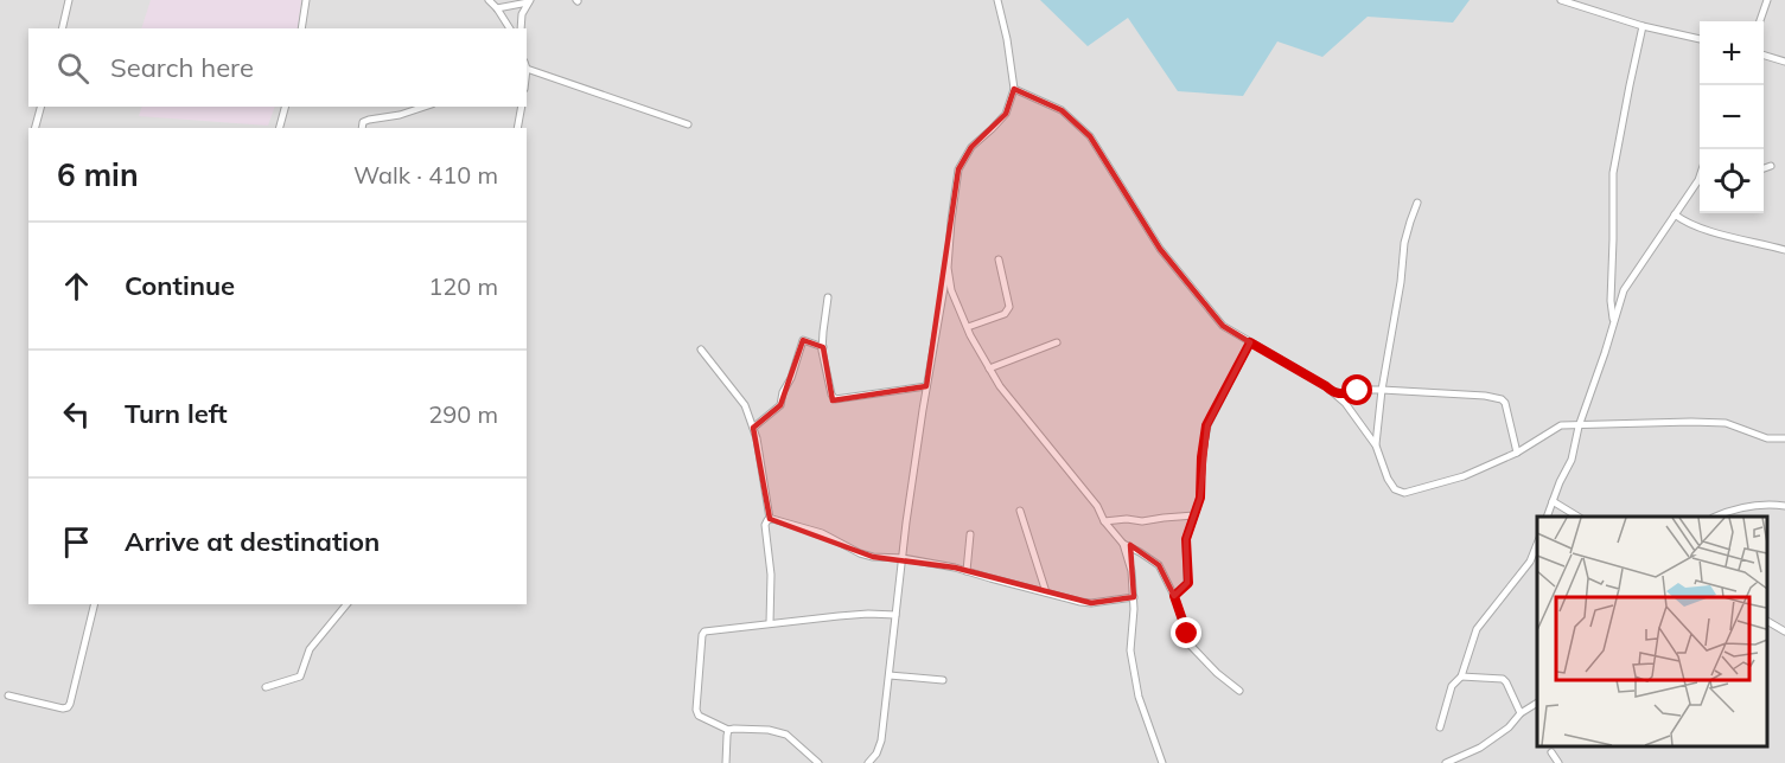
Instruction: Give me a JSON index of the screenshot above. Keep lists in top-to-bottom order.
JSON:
{
  "page": {
    "map_buttons": ["+", "−"],
    "search": "Search here",
    "heading": ["6 min", "Walk · 410 m"],
    "list": [
      ["Continue", "120 m"],
      ["Turn left", "290 m"],
      "Arrive at destination"
    ]
  }
}
